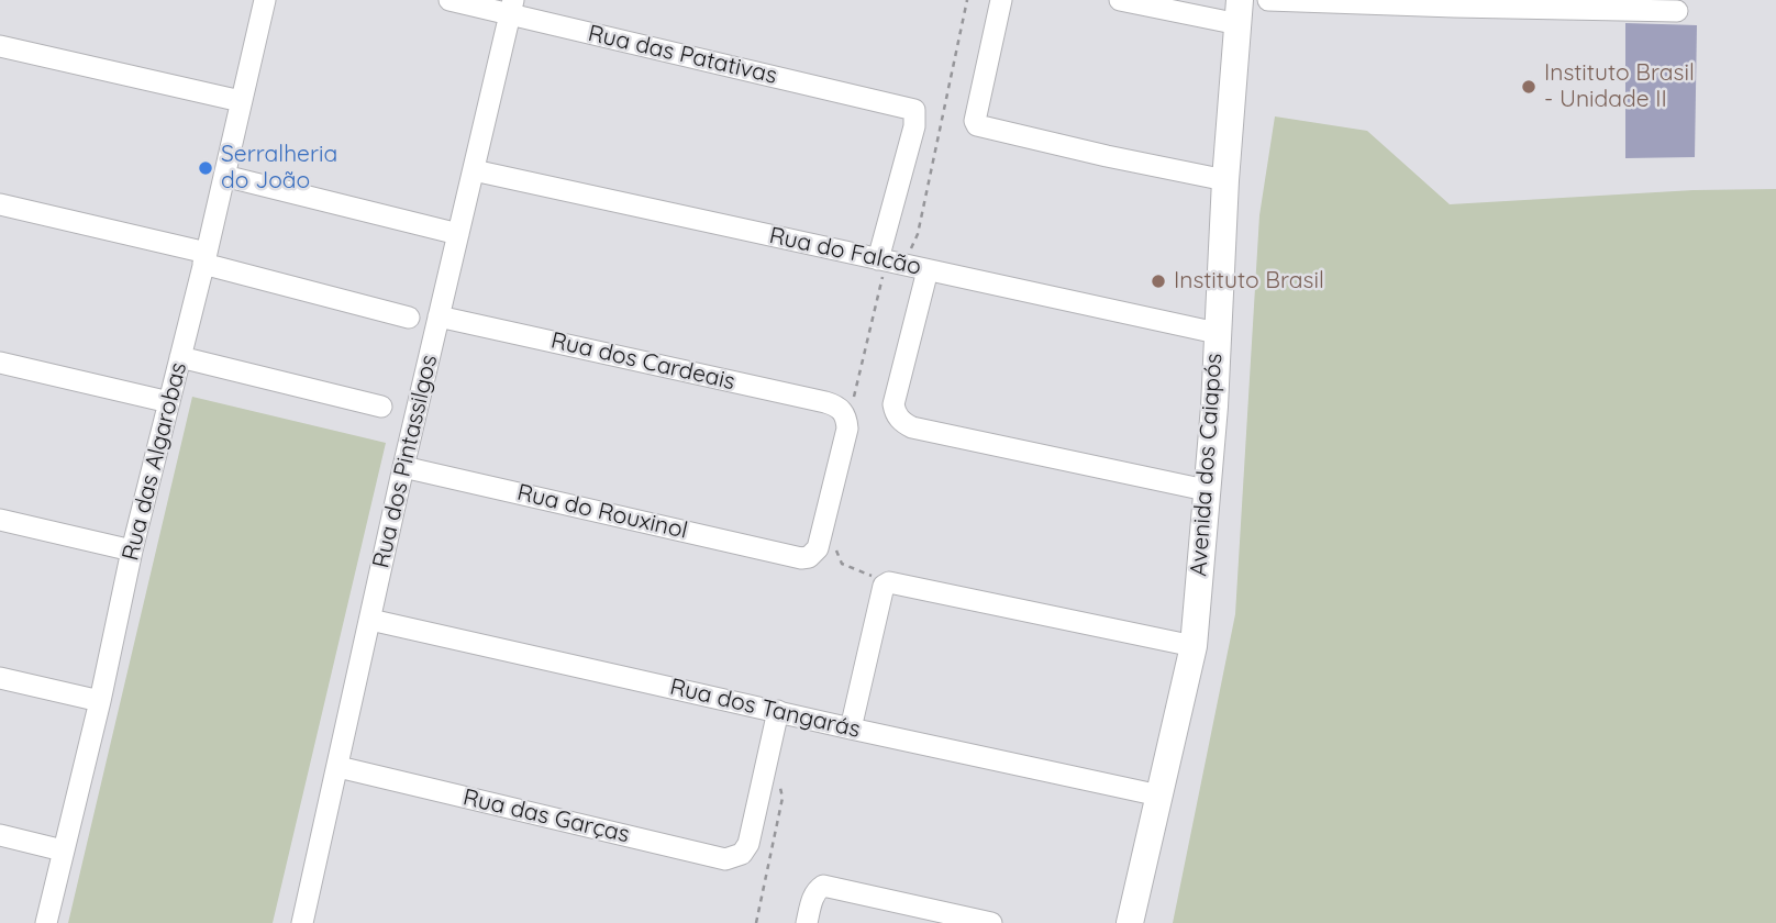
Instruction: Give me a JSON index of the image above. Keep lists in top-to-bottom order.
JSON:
{
  "streets": {
    "main road": ["Avenida dos Caiapós"],
    "street": [
      "Rua das Patativas",
      "Rua do Falcão",
      "Rua dos Cardeais",
      "Rua das Algarobas",
      "Rua dos Pintassilgos",
      "Rua do Rouxinol",
      "Rua dos Tangarás",
      "Rua das Garças"
    ]
  },
  "crossings": [
    ["Rua das Patativas", "Rua do Falcão"],
    ["Rua das Patativas", "Rua dos Pintassilgos"],
    ["Rua do Falcão", "Rua dos Pintassilgos"],
    ["Rua do Falcão", "Avenida dos Caiapós"],
    ["Rua dos Cardeais", "Rua dos Pintassilgos"],
    ["Rua dos Cardeais", "Rua do Rouxinol"],
    ["Rua dos Pintassilgos", "Rua do Rouxinol"],
    ["Rua dos Pintassilgos", "Rua dos Tangarás"],
    ["Rua dos Pintassilgos", "Rua das Garças"],
    ["Avenida dos Caiapós", "Rua dos Tangarás"]
  ],
  "places": ["Instituto Brasil - Unidade II", "Serralheria do João", "Instituto Brasil"]
}
